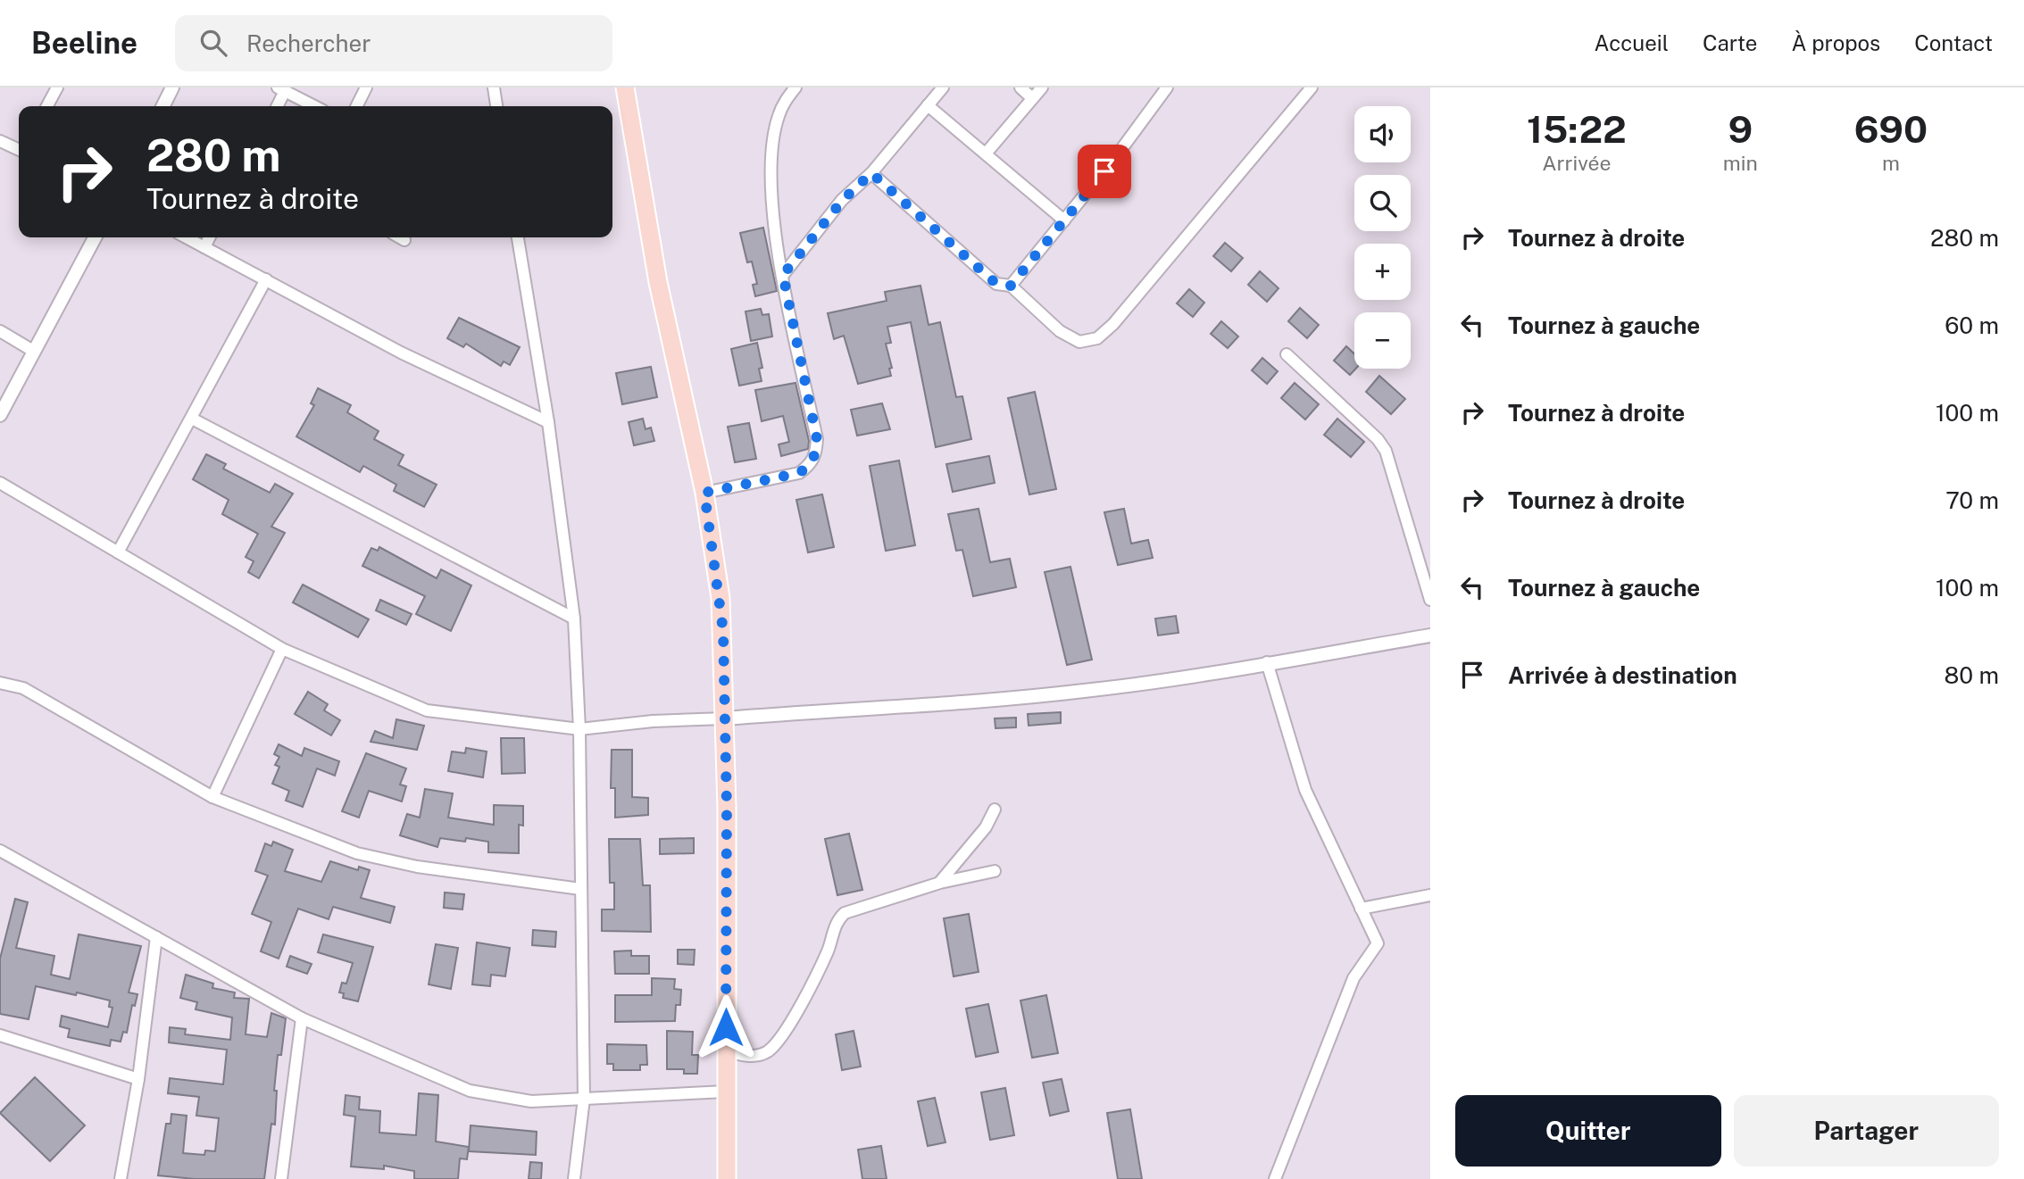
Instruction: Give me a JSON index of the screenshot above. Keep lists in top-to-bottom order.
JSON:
{
  "page": {
    "header": "Beeline",
    "search": "Rechercher",
    "nav": [
      "Accueil",
      "Carte",
      "À propos",
      "Contact"
    ],
    "eta": [
      "15:22",
      "Arrivée",
      "9",
      "min",
      "690",
      "m"
    ],
    "map_buttons": ["+", "−"],
    "turn": ["280 m", "Tournez à droite"],
    "list": [
      {
        "name": "Tournez à droite",
        "value": "280 m"
      },
      {
        "name": "Tournez à gauche",
        "value": "60 m"
      },
      {
        "name": "Tournez à droite",
        "value": "100 m"
      },
      {
        "name": "Tournez à droite",
        "value": "70 m"
      },
      {
        "name": "Tournez à gauche",
        "value": "100 m"
      },
      {
        "name": "Arrivée à destination",
        "value": "80 m"
      }
    ],
    "buttons": ["Quitter", "Partager"]
  }
}
